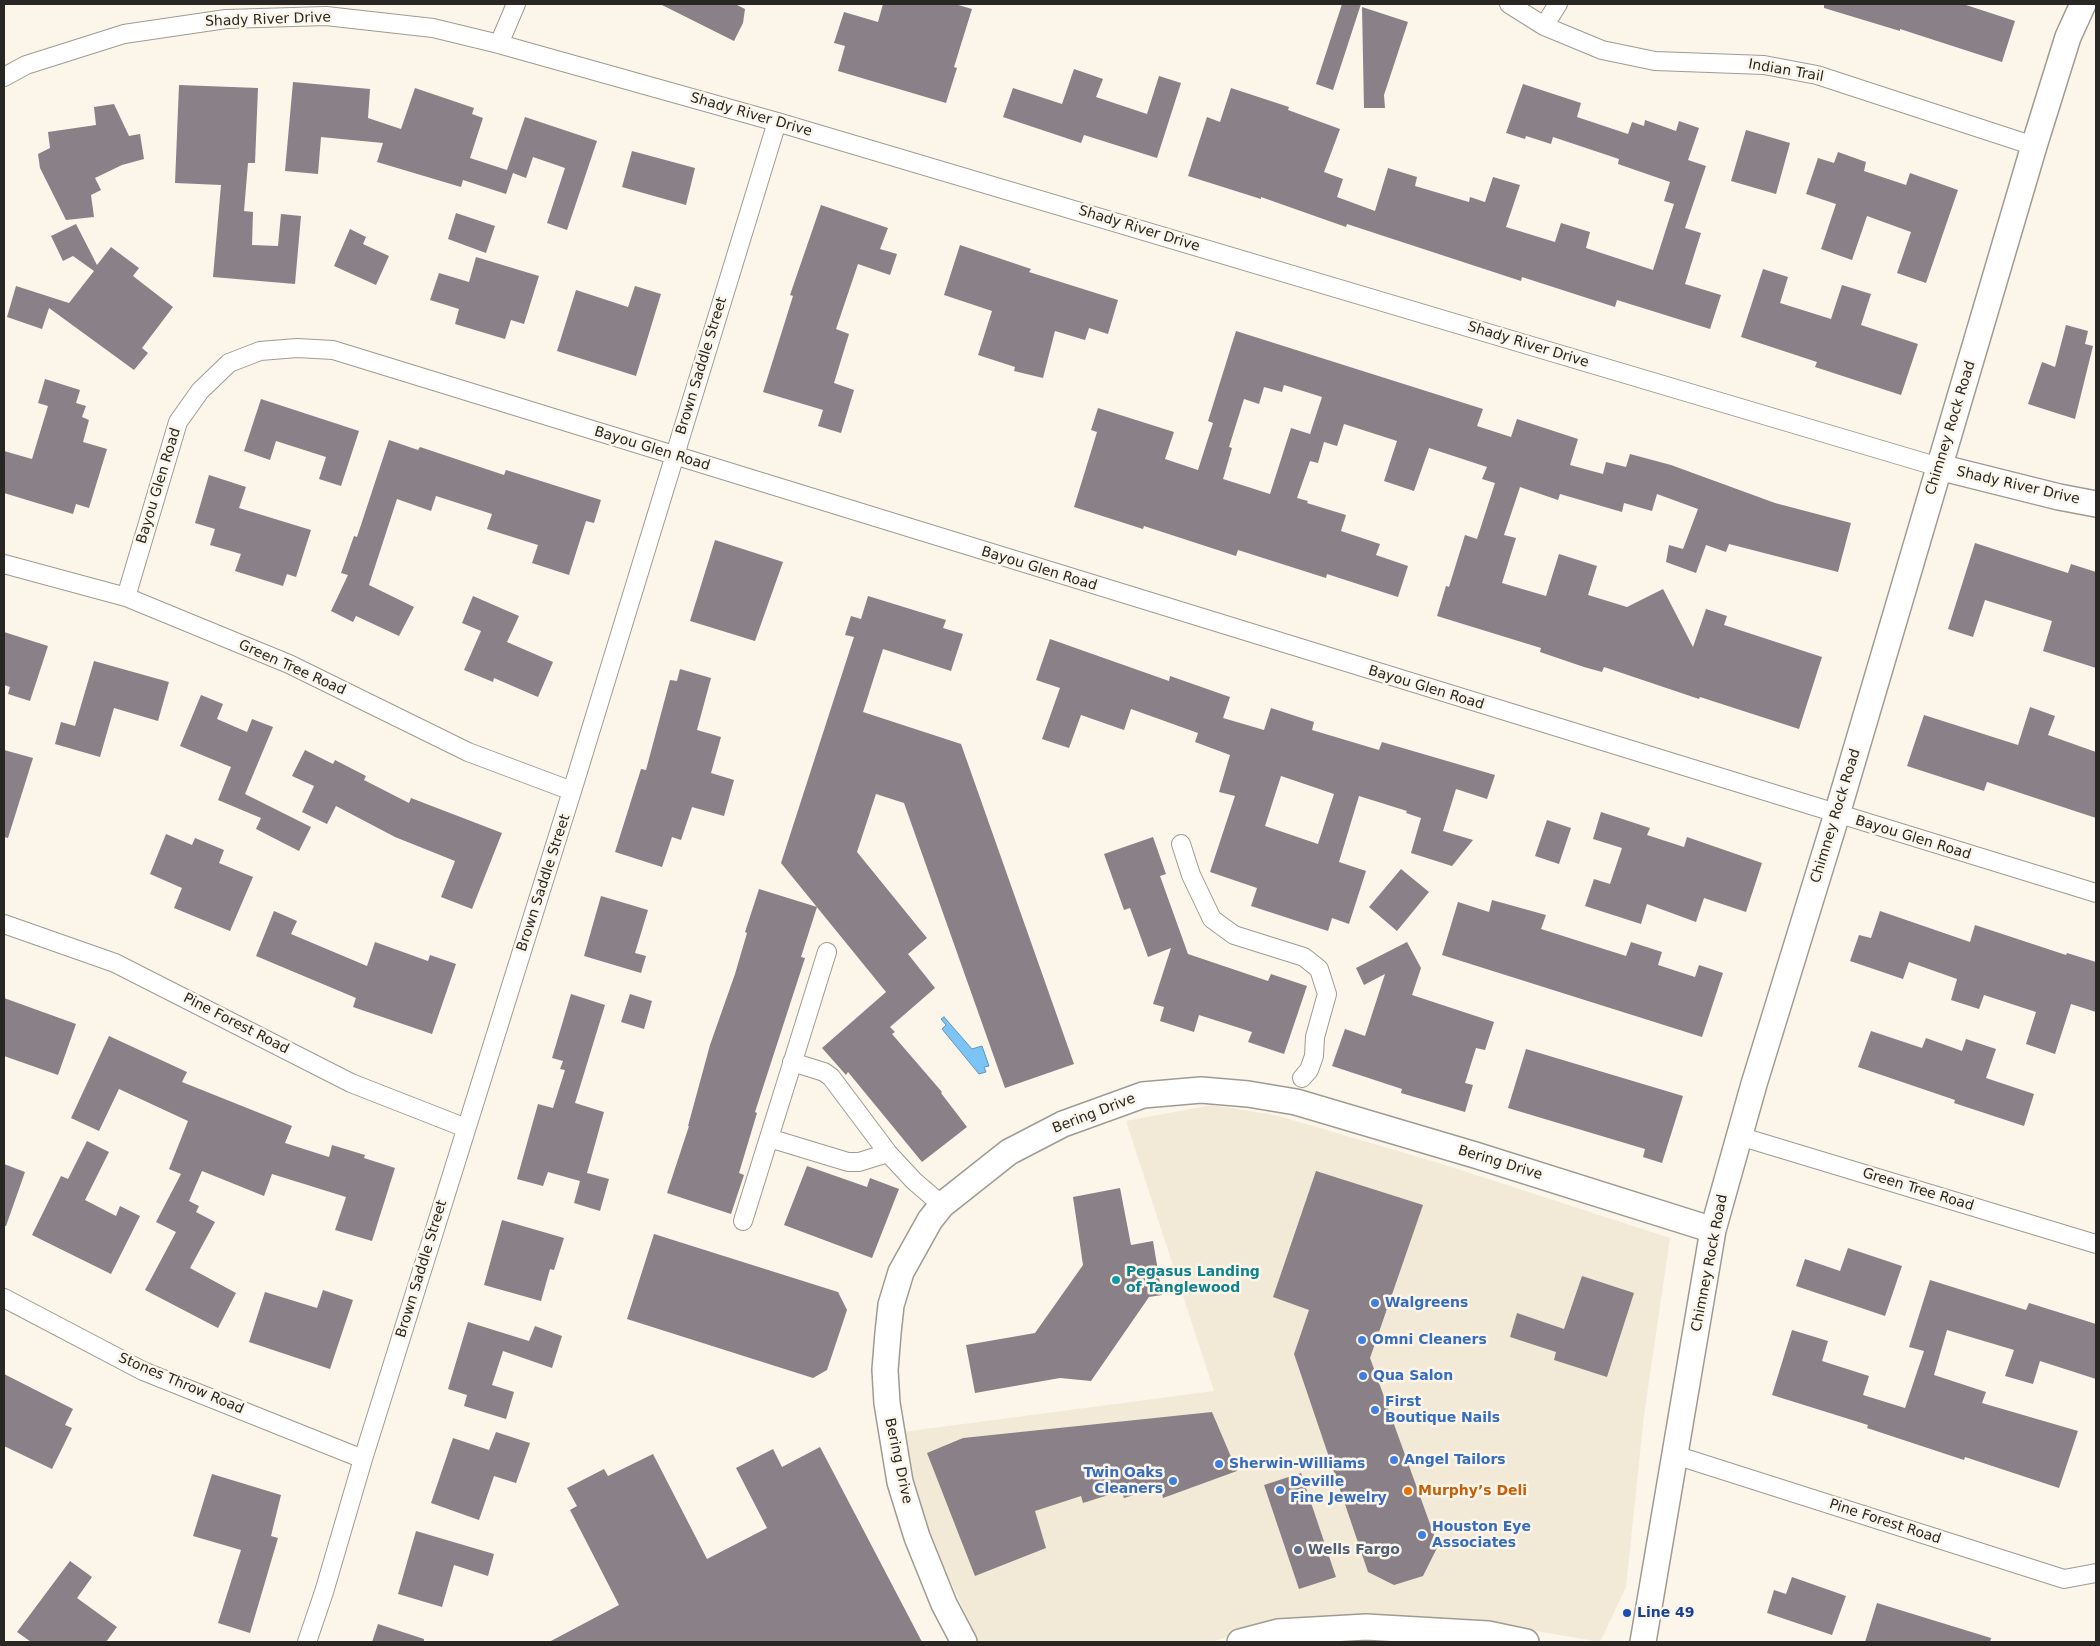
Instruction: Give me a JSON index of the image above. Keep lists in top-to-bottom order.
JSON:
{
  "streets": {
    "main road": ["Shady River Drive", "Chimney Rock Road", "Bering Drive"],
    "street": [
      "Indian Trail",
      "Brown Saddle Street",
      "Bayou Glen Road",
      "Green Tree Road",
      "Pine Forest Road",
      "Stones Throw Road"
    ]
  },
  "crossings": [
    ["Shady River Drive", "Brown Saddle Street"],
    ["Shady River Drive", "Chimney Rock Road"],
    ["Indian Trail", "Chimney Rock Road"],
    ["Brown Saddle Street", "Bayou Glen Road"],
    ["Brown Saddle Street", "Green Tree Road"],
    ["Brown Saddle Street", "Pine Forest Road"],
    ["Brown Saddle Street", "Stones Throw Road"],
    ["Chimney Rock Road", "Bayou Glen Road"],
    ["Chimney Rock Road", "Green Tree Road"],
    ["Chimney Rock Road", "Pine Forest Road"],
    ["Chimney Rock Road", "Bering Drive"],
    ["Bayou Glen Road", "Green Tree Road"]
  ],
  "places": [
    "Pegasus Landing of Tanglewood",
    "Walgreens",
    "Omni Cleaners",
    "Qua Salon",
    "First Boutique Nails",
    "Angel Tailors",
    "Sherwin-Williams",
    "Twin Oaks Cleaners",
    "Deville Fine Jewelry",
    "Murphy’s Deli",
    "Houston Eye Associates",
    "Wells Fargo",
    "Line 49"
  ]
}
